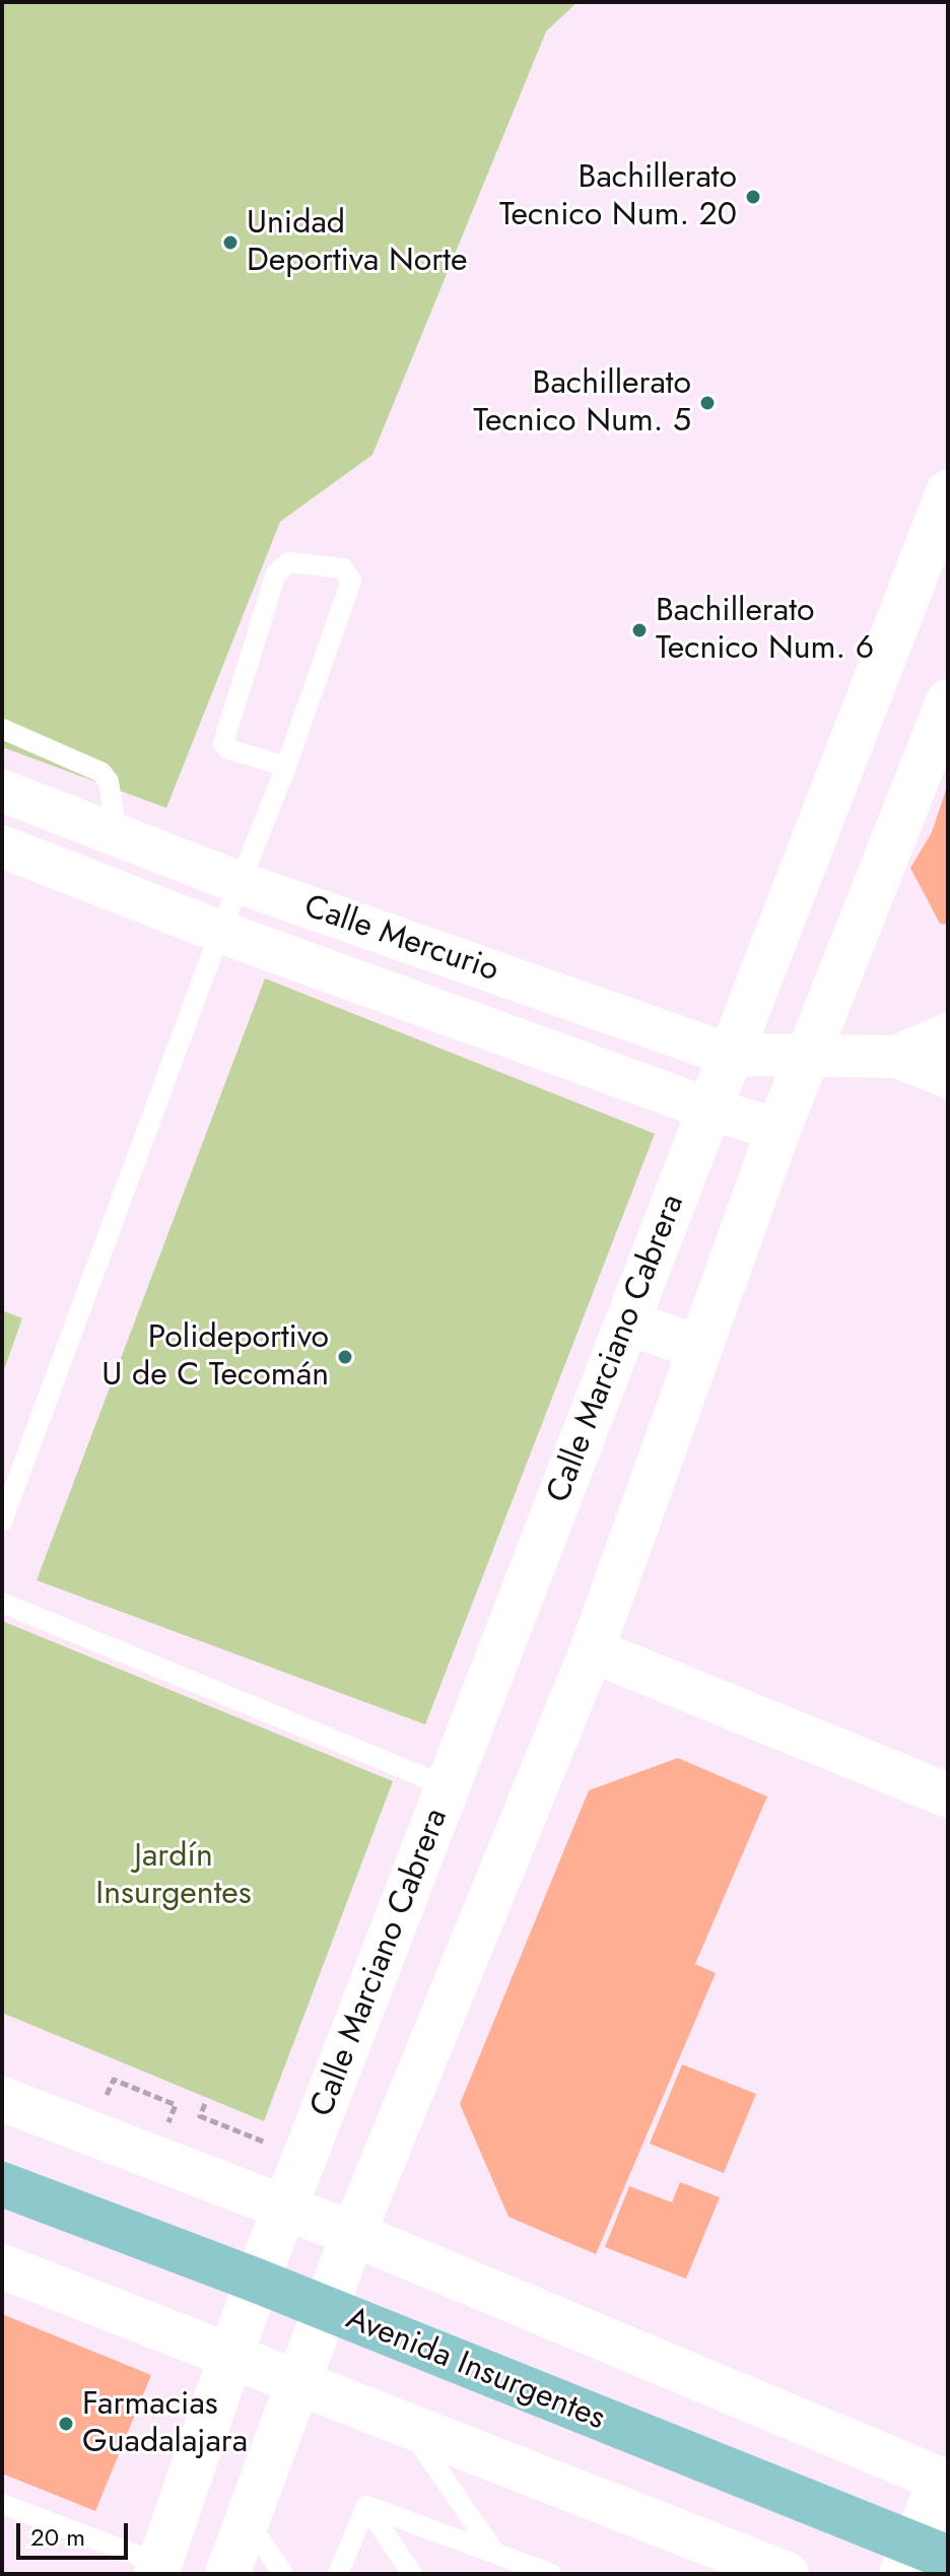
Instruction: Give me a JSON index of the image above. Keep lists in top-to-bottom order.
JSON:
{
  "streets": {
    "main road": ["Avenida Insurgentes"],
    "street": ["Calle Mercurio", "Calle Marciano Cabrera"]
  },
  "crossings": [
    ["Calle Mercurio", "Calle Marciano Cabrera"],
    ["Calle Marciano Cabrera", "Avenida Insurgentes"]
  ],
  "parks": ["Jardín Insurgentes"],
  "places": [
    "Bachillerato Tecnico Num. 20",
    "Unidad Deportiva Norte",
    "Bachillerato Tecnico Num. 5",
    "Bachillerato Tecnico Num. 6",
    "Polideportivo U de C Tecomán",
    "Farmacias Guadalajara"
  ],
  "scale_bar": "20 m"
}
